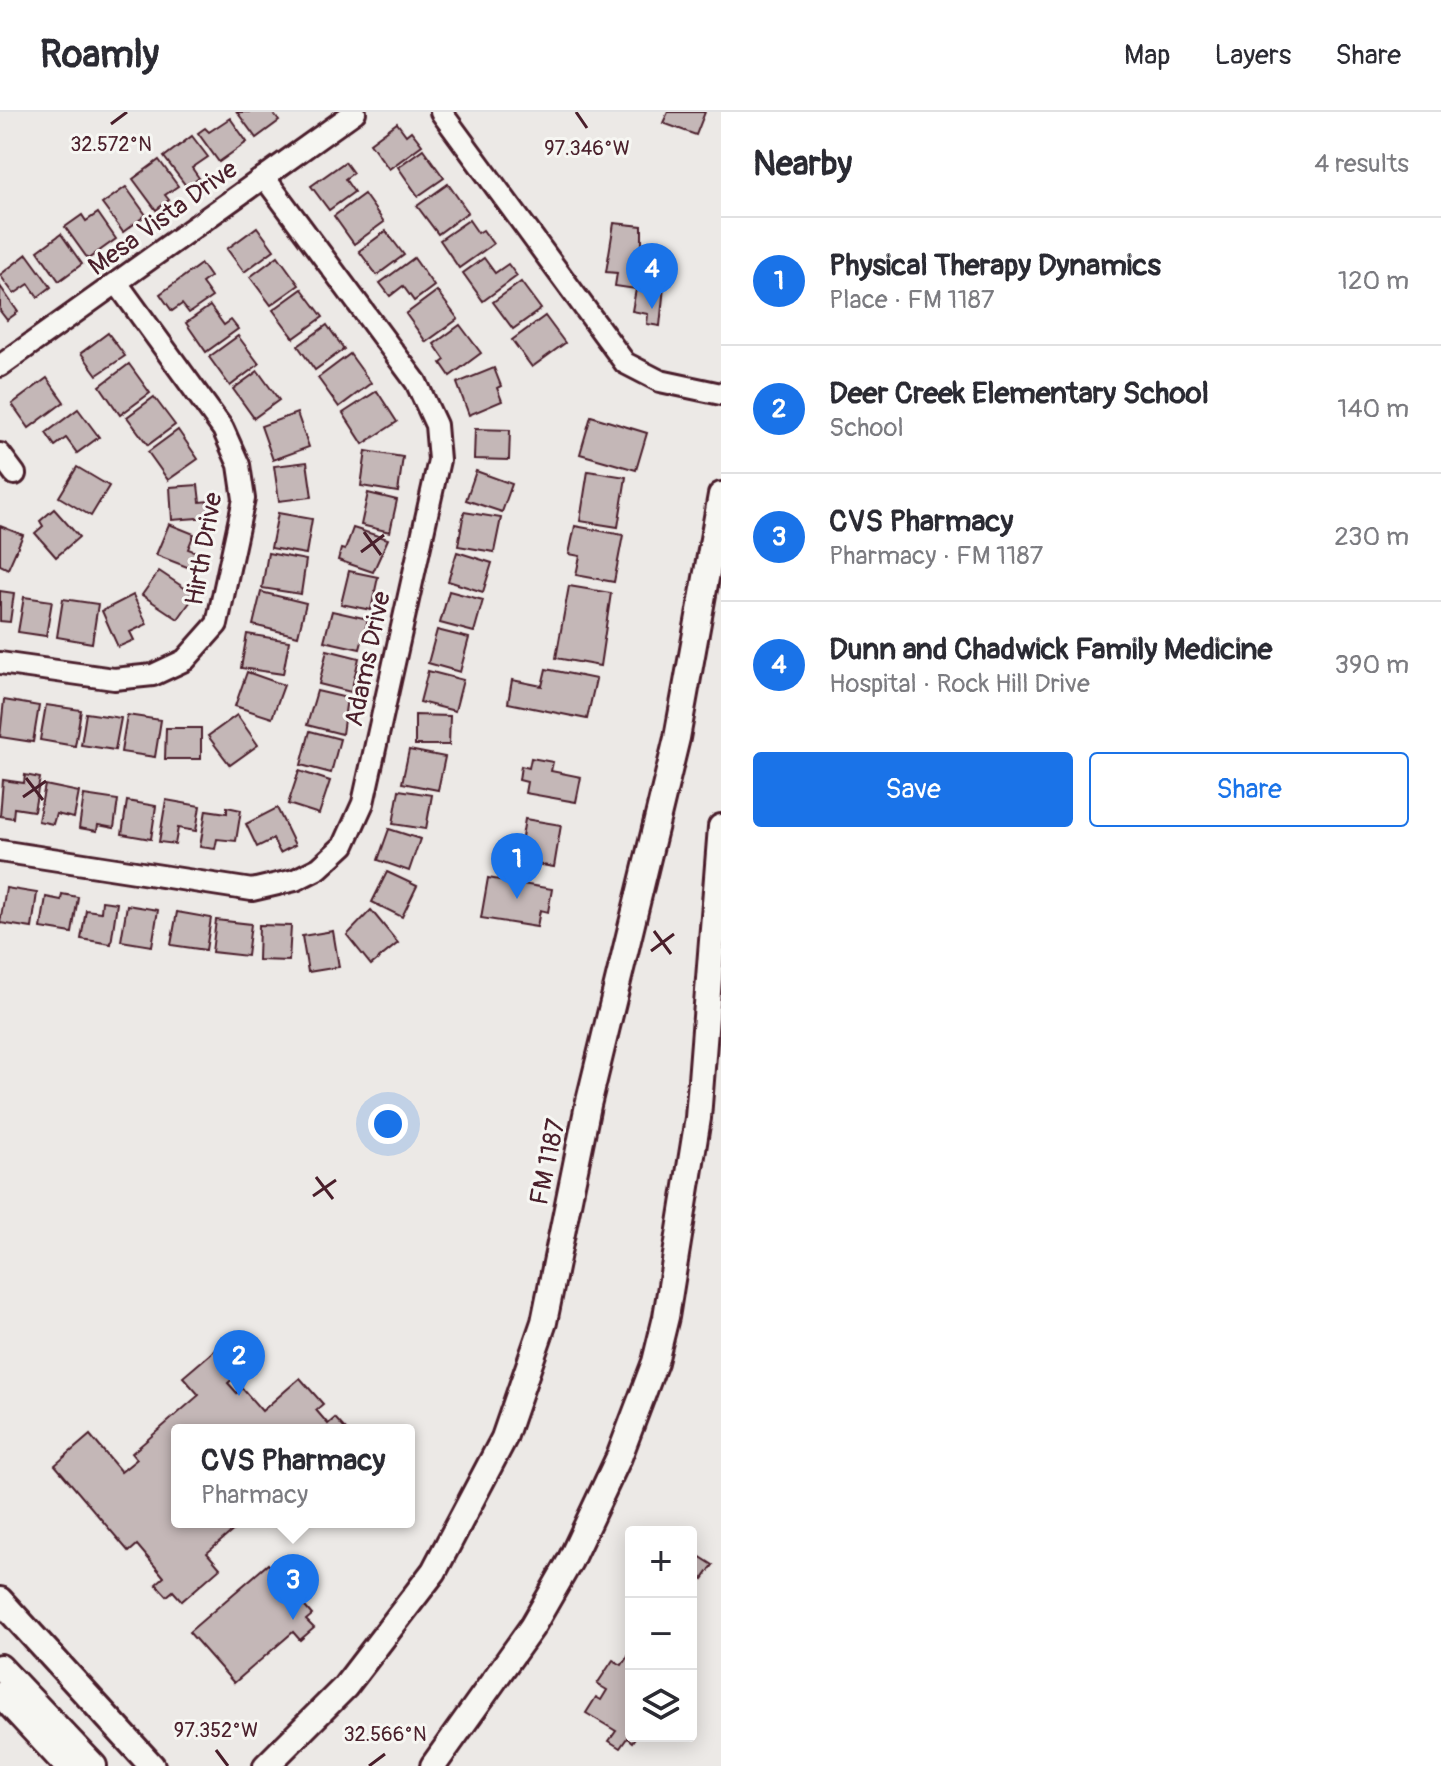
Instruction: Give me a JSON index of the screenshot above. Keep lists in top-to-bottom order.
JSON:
{
  "streets": {
    "main road": ["FM 1187"],
    "street": ["Mesa Vista Drive", "Hirth Drive", "Adams Drive"]
  },
  "crossings": [
    ["Mesa Vista Drive", "Hirth Drive"],
    ["Mesa Vista Drive", "Adams Drive"]
  ],
  "page": {
    "header": "Roamly",
    "nav": ["Map", "Layers", "Share"],
    "heading": ["Nearby", "4 results"],
    "list": [
      {
        "mark": "1",
        "name": "Physical Therapy Dynamics",
        "note": "Place · FM 1187",
        "value": "120 m"
      },
      {
        "mark": "2",
        "name": "Deer Creek Elementary School",
        "note": "School",
        "value": "140 m"
      },
      {
        "mark": "3",
        "name": "CVS Pharmacy",
        "note": "Pharmacy · FM 1187",
        "value": "230 m"
      },
      {
        "mark": "4",
        "name": "Dunn and Chadwick Family Medicine",
        "note": "Hospital · Rock Hill Drive",
        "value": "390 m"
      }
    ],
    "pins": [
      "4",
      "1",
      "2",
      "3"
    ],
    "buttons": ["Save", "Share"],
    "popup": ["CVS Pharmacy", "Pharmacy"],
    "map_buttons": ["+", "−"]
  },
  "coordinates": [
    "32.572°N",
    "97.346°W",
    "97.352°W",
    "32.566°N"
  ]
}
